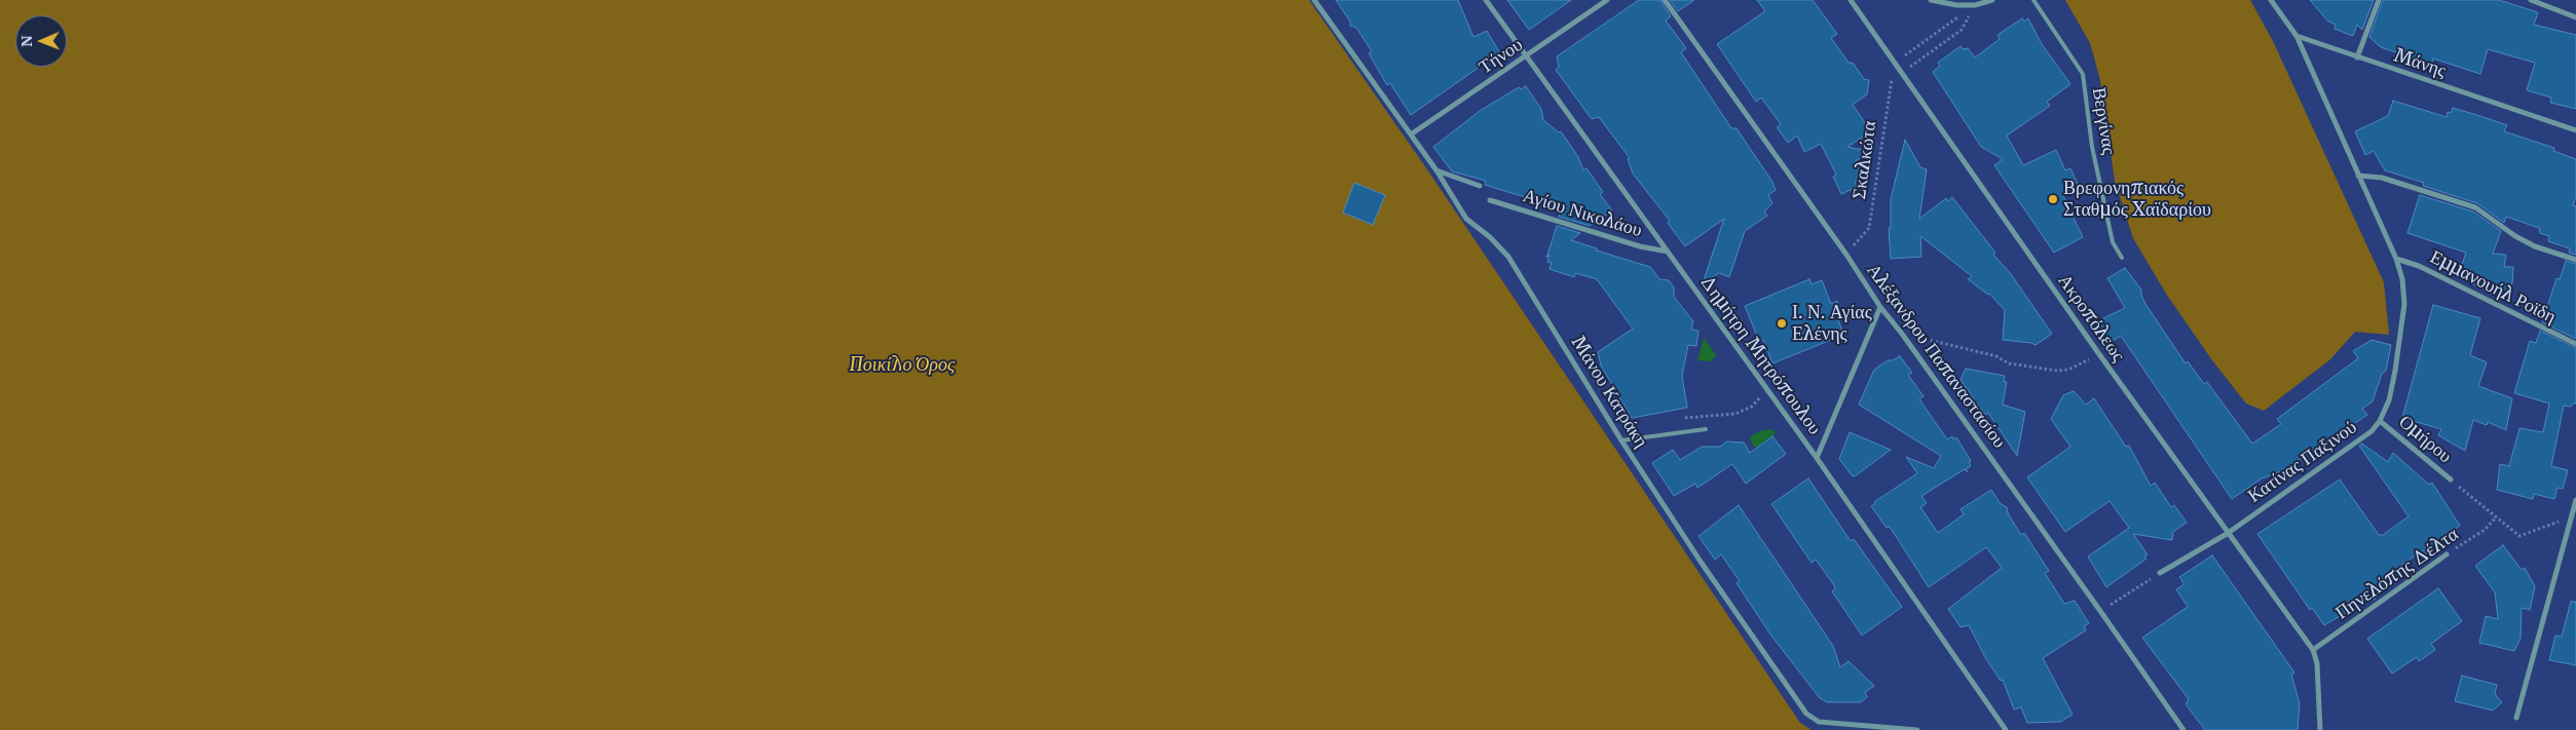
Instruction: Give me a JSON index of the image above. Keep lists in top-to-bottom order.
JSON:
{
  "streets": {
    "street": [
      "Τήνου",
      "Μάνης",
      "Αγίου Νικολάου",
      "Εμμανουήλ Ροϊδη",
      "Ακροπόλεως",
      "Δημήτρη Μητρόπουλου",
      "Αλέξανδρου Παπαναστασίου",
      "Μάνου Κατράκη",
      "Ομήρου",
      "Κατίνας Παξινού",
      "Πηνελόπης Δέλτα"
    ],
    "lane": ["Βεργίνας"],
    "path": ["Σκαλκώτα"]
  },
  "crossings": [
    ["Τήνου", "Δημήτρη Μητρόπουλου"],
    ["Τήνου", "Μάνου Κατράκη"],
    ["Μάνης", "Κατίνας Παξινού"],
    ["Σκαλκώτα", "Ακροπόλεως"],
    ["Σκαλκώτα", "Αλέξανδρου Παπαναστασίου"],
    ["Αγίου Νικολάου", "Δημήτρη Μητρόπουλου"],
    ["Εμμανουήλ Ροϊδη", "Κατίνας Παξινού"],
    ["Ακροπόλεως", "Κατίνας Παξινού"],
    ["Ακροπόλεως", "Πηνελόπης Δέλτα"],
    ["Ομήρου", "Κατίνας Παξινού"]
  ],
  "parks": ["Ποικίλο Όρος"],
  "places": ["Βρεφονηπιακός Σταθμός Χαϊδαρίου", "Ι. Ν. Αγίας Ελένης"],
  "north": "left"
}
